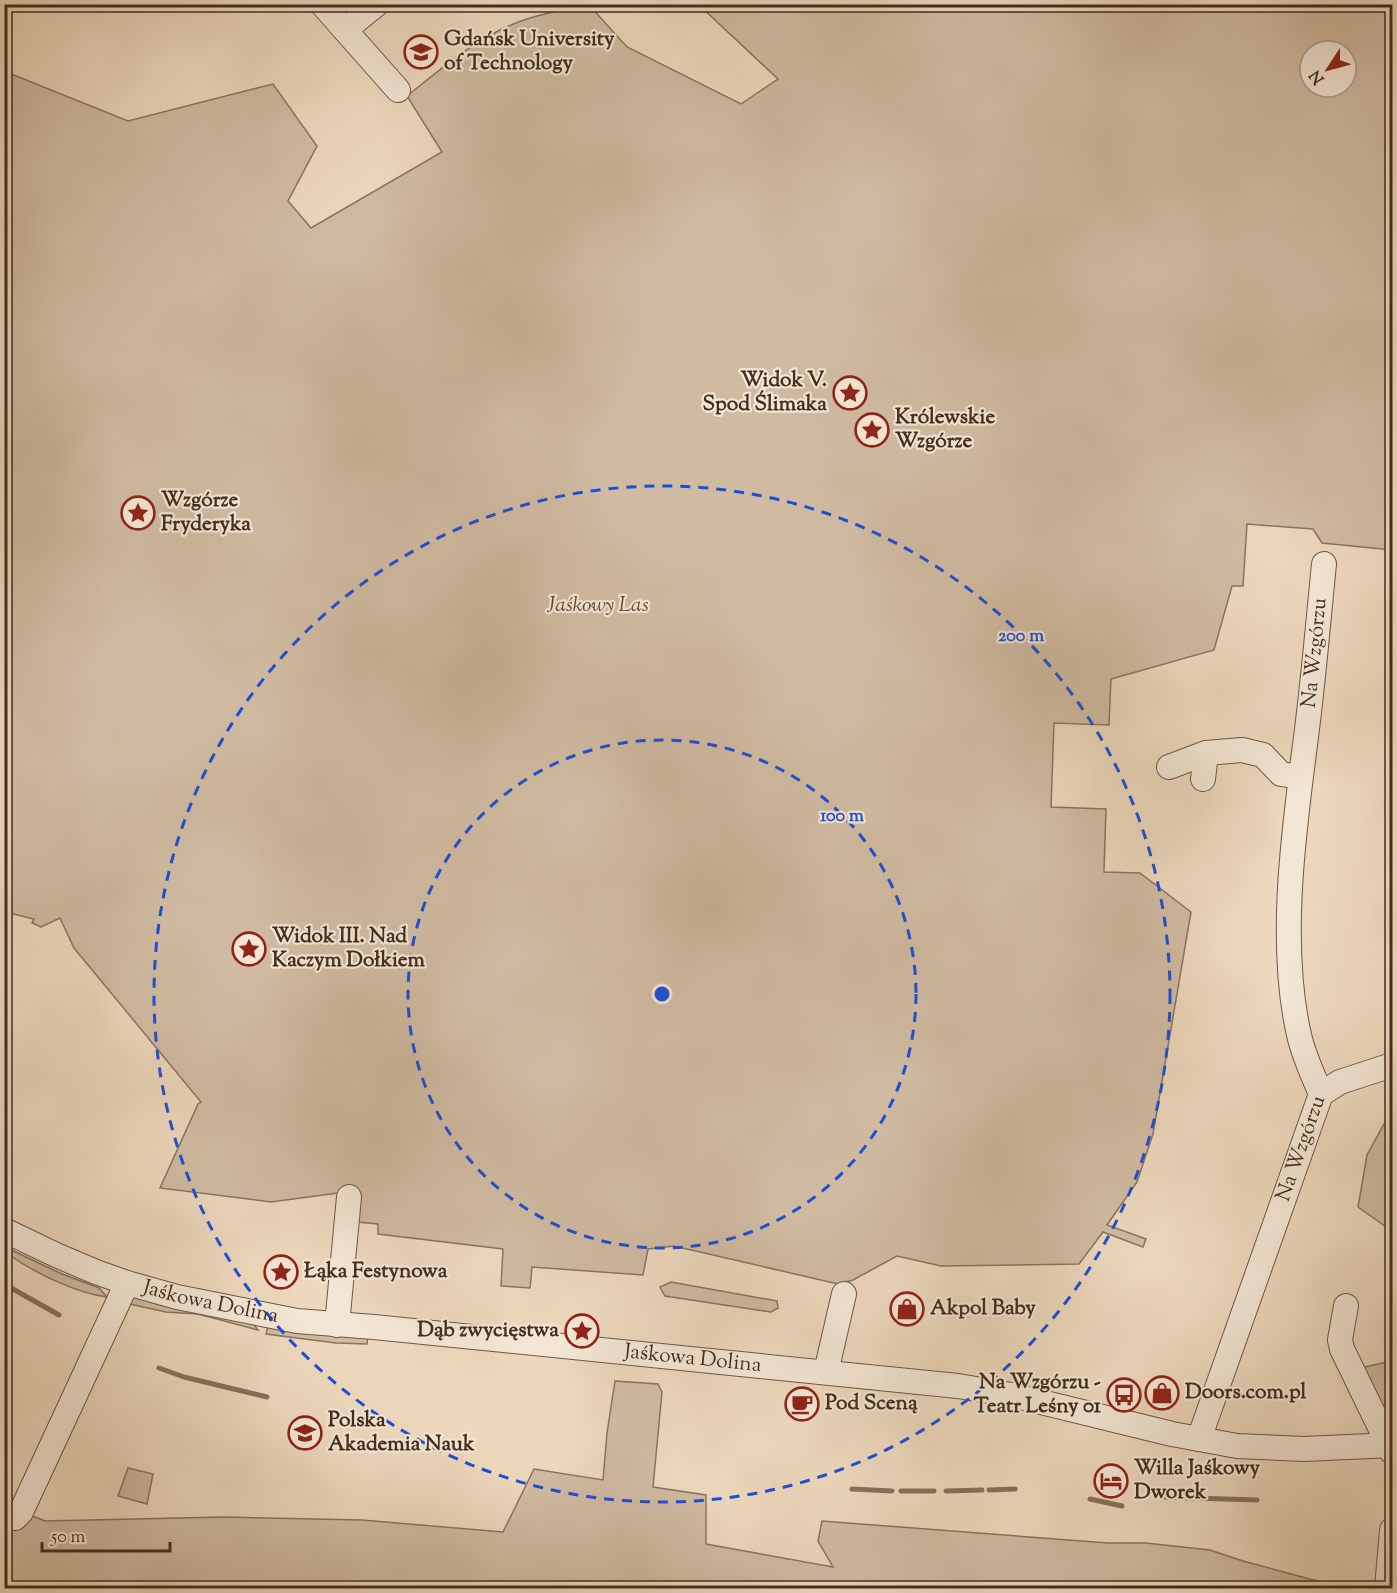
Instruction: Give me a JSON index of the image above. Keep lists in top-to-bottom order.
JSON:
{
  "streets": {
    "street": ["Na Wzgórzu", "Jaśkowa Dolina"]
  },
  "crossings": [
    ["Na Wzgórzu", "Jaśkowa Dolina"]
  ],
  "parks": ["Jaśkowy Las"],
  "places": {
    "school or university": ["Gdańsk University of Technology", "Polska Akademia Nauk"],
    "place": [
      "Widok V. Spod Ślimaka",
      "Królewskie Wzgórze",
      "Wzgórze Fryderyka",
      "Widok III. Nad Kaczym Dołkiem",
      "Łąka Festynowa",
      "Dąb zwycięstwa"
    ],
    "shop": ["Akpol Baby", "Doors.com.pl"],
    "bus stop": ["Na Wzgórzu - Teatr Leśny 01"],
    "cafe": ["Pod Sceną"],
    "hotel": ["Willa Jaśkowy Dworek"]
  },
  "scale_bar": "50 m",
  "north": "bottom left",
  "rings": ["200 m", "100 m"]
}
